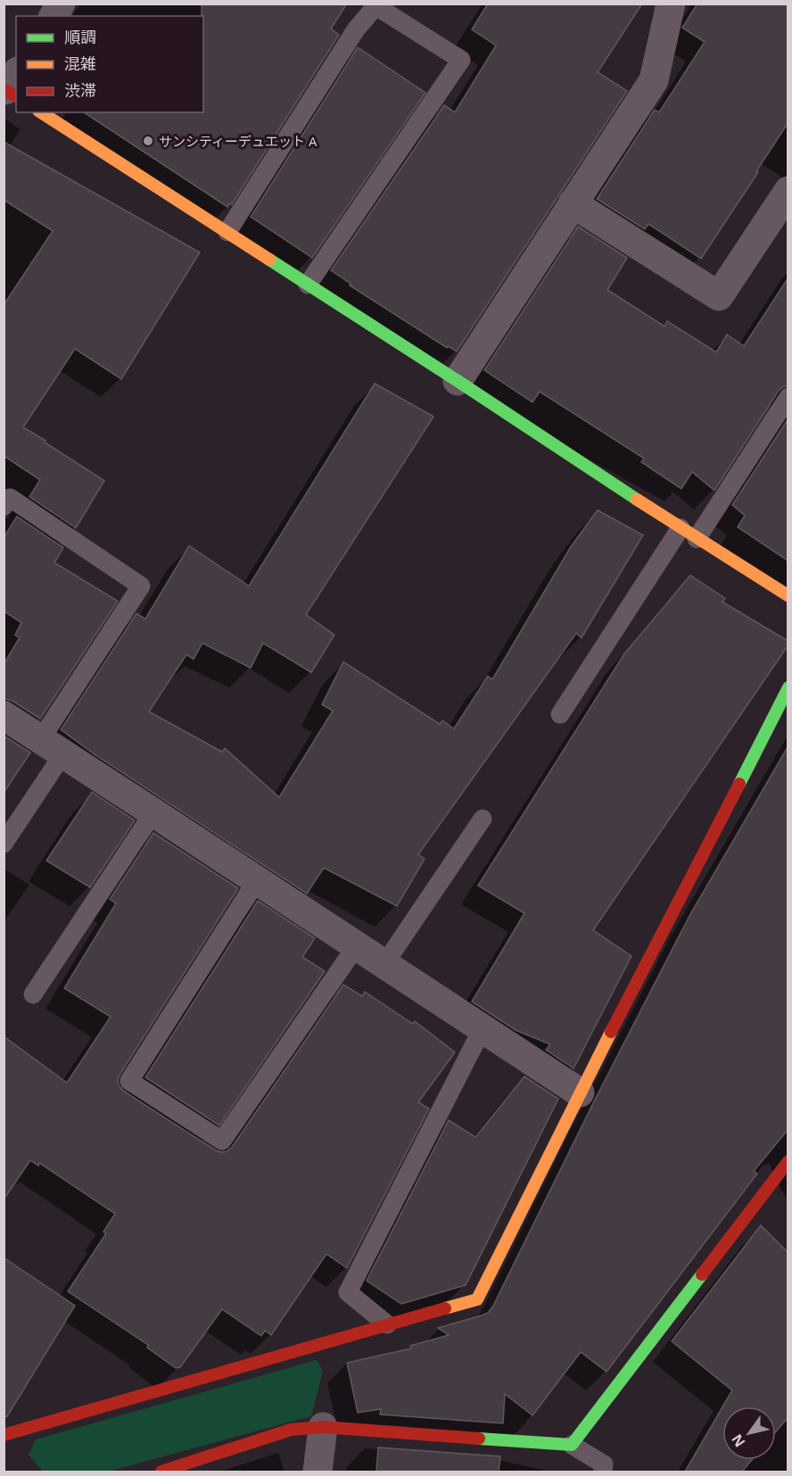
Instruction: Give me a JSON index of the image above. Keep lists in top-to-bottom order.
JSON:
{
  "places": ["サンシティーデュエット A"],
  "legend": ["順調", "混雑", "渋滞"],
  "north": "bottom left"
}
